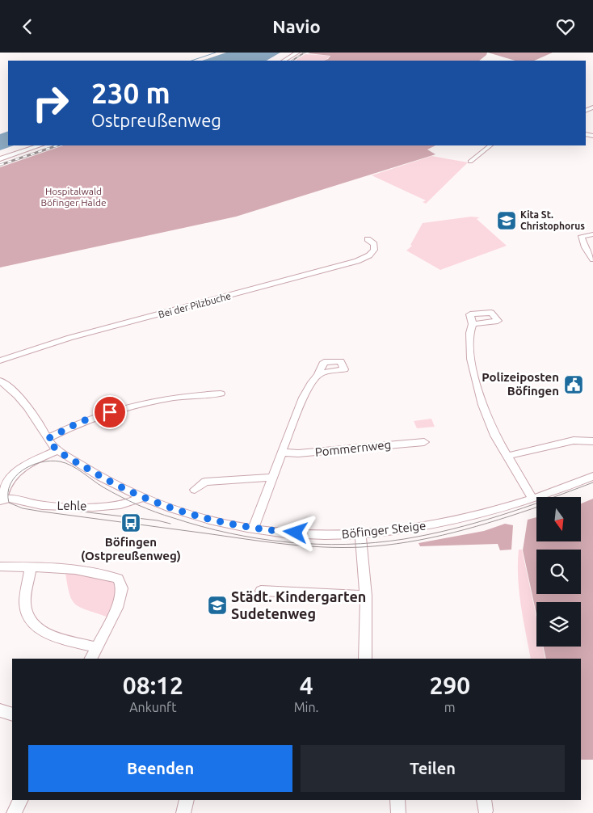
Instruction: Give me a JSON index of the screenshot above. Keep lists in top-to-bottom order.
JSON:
{
  "streets": {
    "street": [
      "Bei der Pilzbuche",
      "Pommernweg",
      "Lehle",
      "Böfinger Steige"
    ]
  },
  "crossings": [
    ["Lehle", "Böfinger Steige"]
  ],
  "parks": ["Hospitalwald Böfinger Halde"],
  "places": {
    "school or university": ["Kita St. Christophorus", "Städt. Kindergarten Sudetenweg"],
    "public building": ["Polizeiposten Böfingen"],
    "bus stop": ["Böfingen (Ostpreußenweg)"]
  },
  "north": "bottom",
  "page": {
    "header": "Navio",
    "turn": ["230 m", "Ostpreußenweg"],
    "eta": [
      "08:12",
      "Ankunft",
      "4",
      "Min.",
      "290",
      "m"
    ],
    "buttons": ["Beenden", "Teilen"]
  }
}
